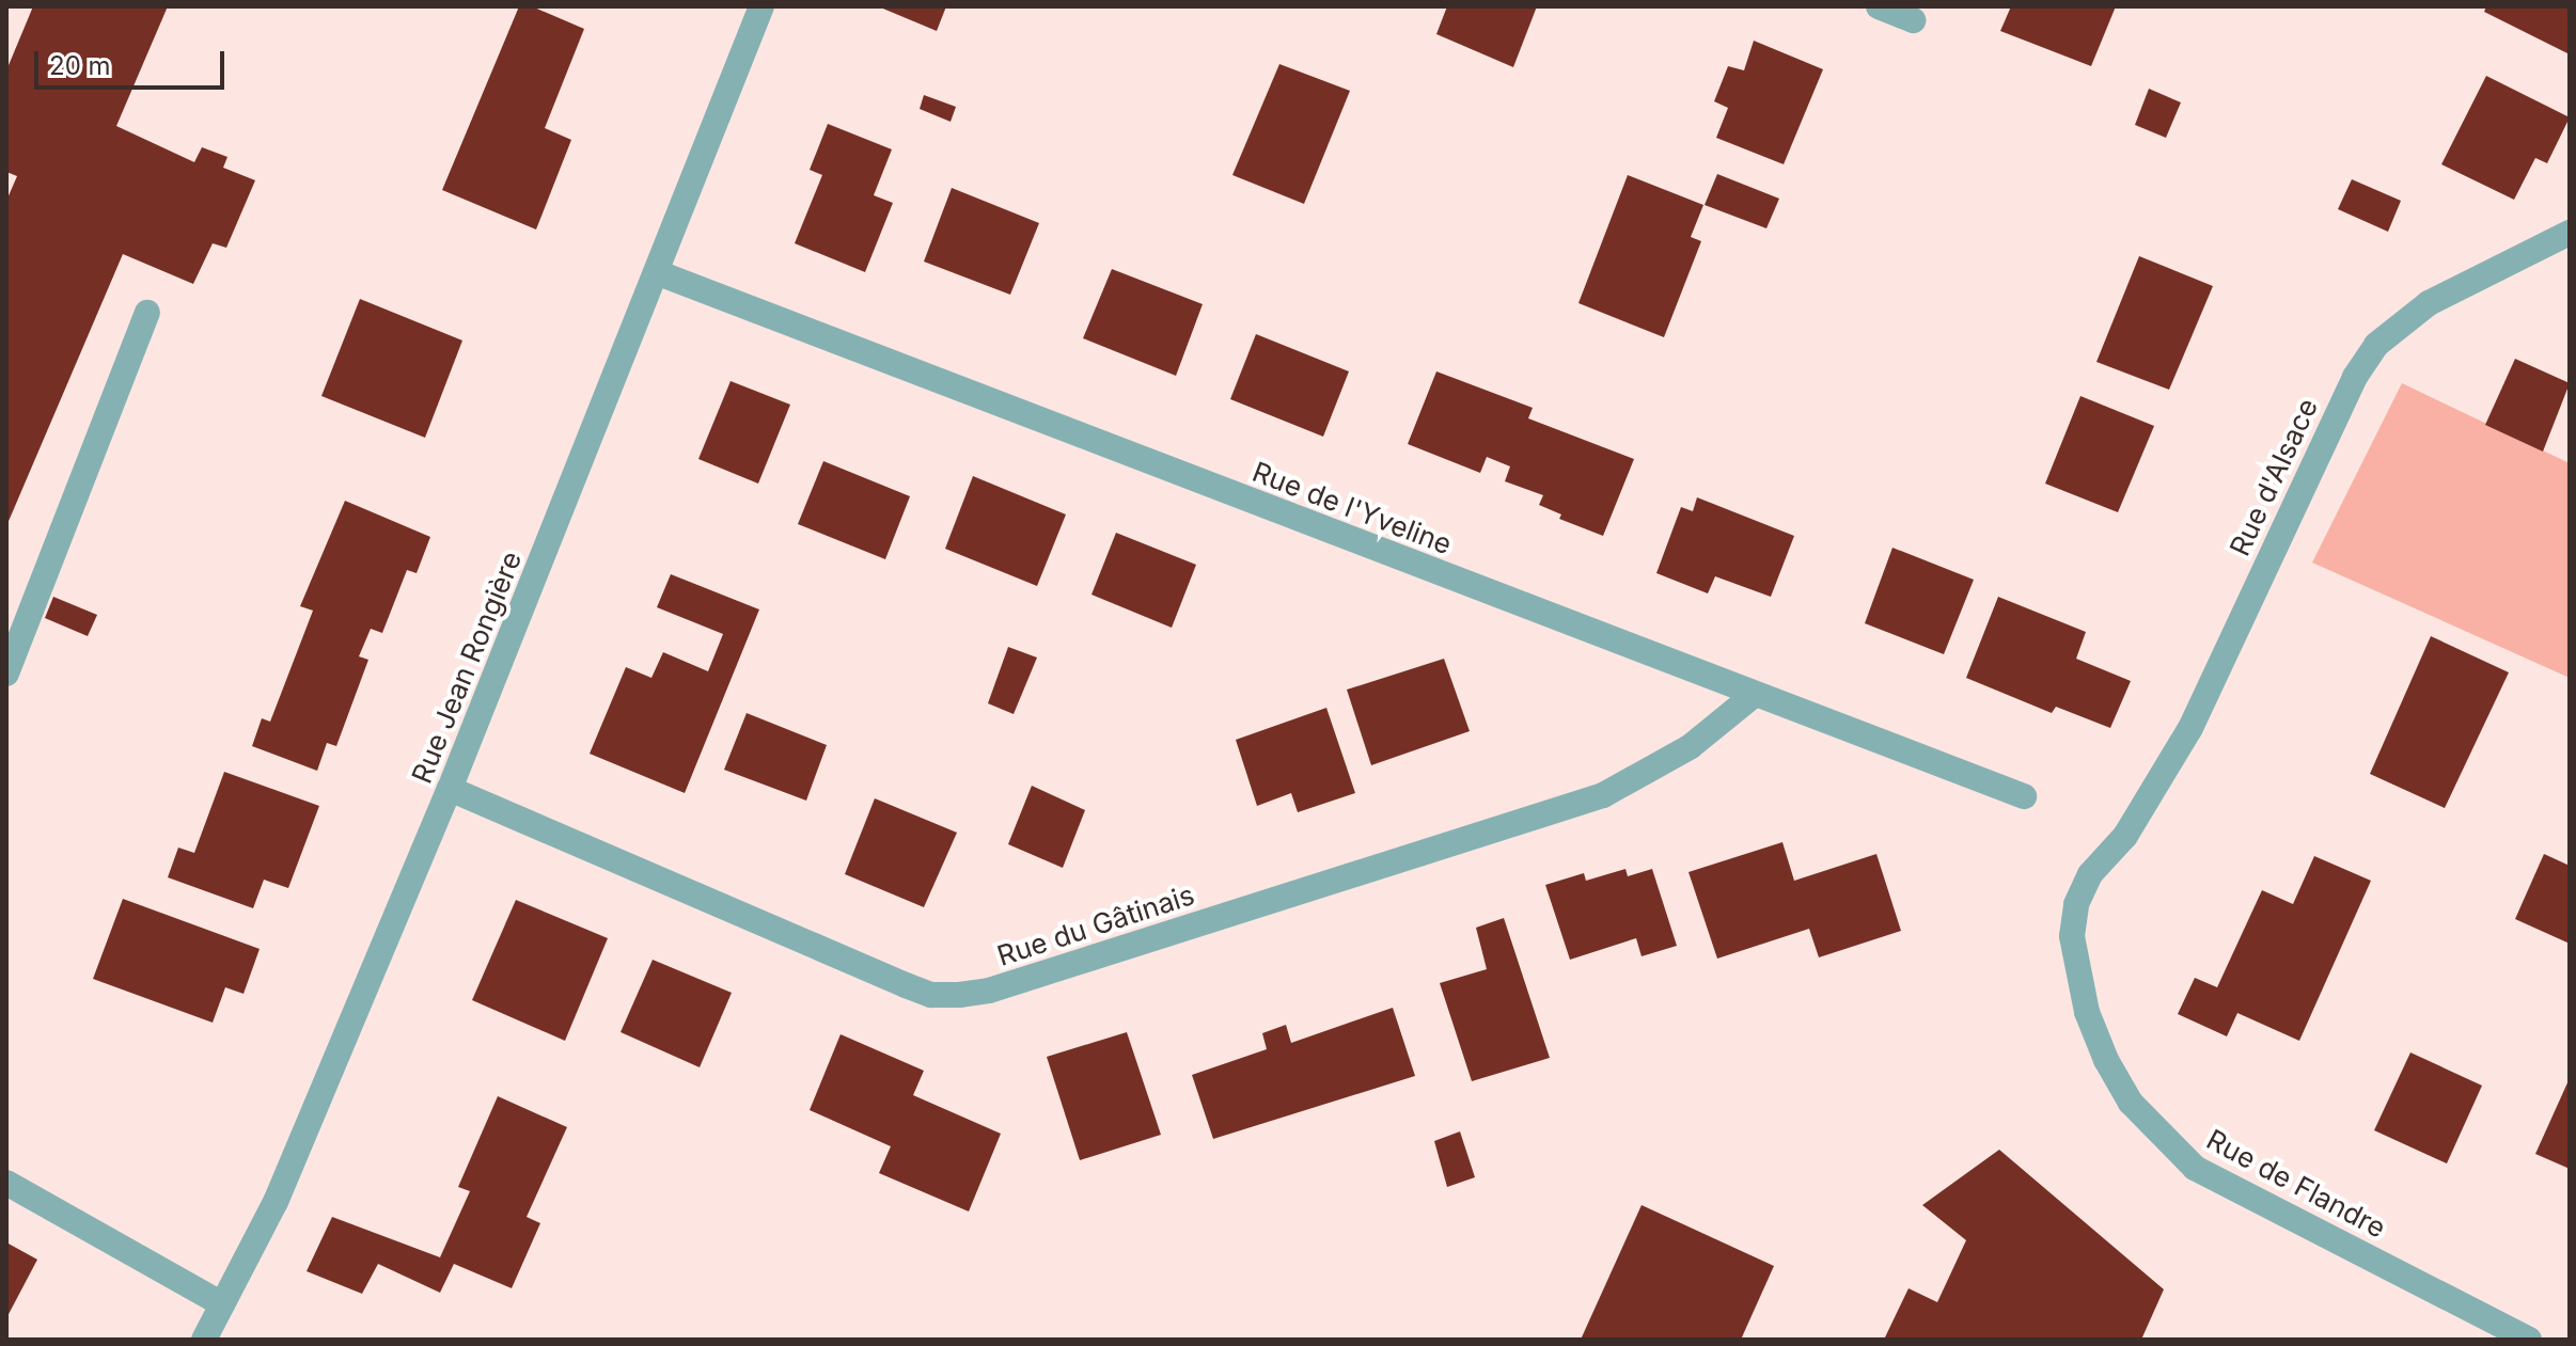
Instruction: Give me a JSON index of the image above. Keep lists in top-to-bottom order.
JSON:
{
  "streets": {
    "street": [
      "Rue d'Alsace",
      "Rue de l'Yveline",
      "Rue Jean Rongière",
      "Rue du Gâtinais",
      "Rue de Flandre"
    ]
  },
  "crossings": [
    ["Rue d'Alsace", "Rue de Flandre"],
    ["Rue de l'Yveline", "Rue Jean Rongière"],
    ["Rue de l'Yveline", "Rue du Gâtinais"],
    ["Rue Jean Rongière", "Rue du Gâtinais"]
  ],
  "scale_bar": "20 m"
}
